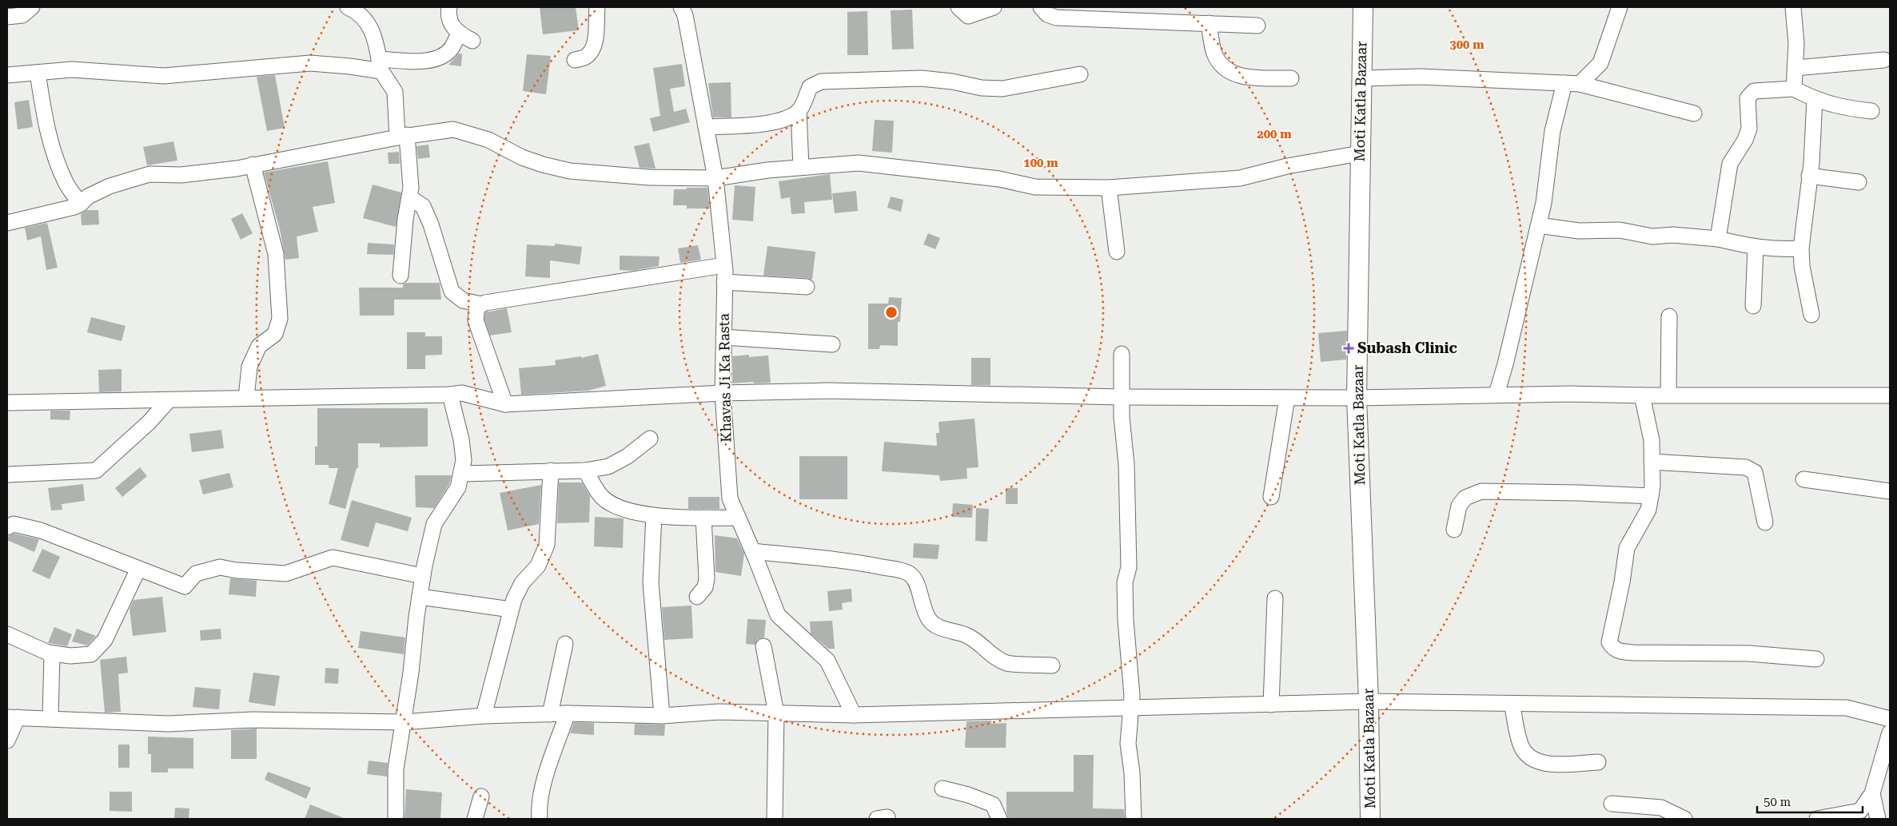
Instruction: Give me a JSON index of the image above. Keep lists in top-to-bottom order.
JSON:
{
  "streets": {
    "street": ["Moti Katla Bazaar", "Khavas Ji Ka Rasta"]
  },
  "places": {
    "health": ["Subash Clinic"]
  },
  "scale_bar": "50 m",
  "rings": ["300 m", "200 m", "100 m"]
}
